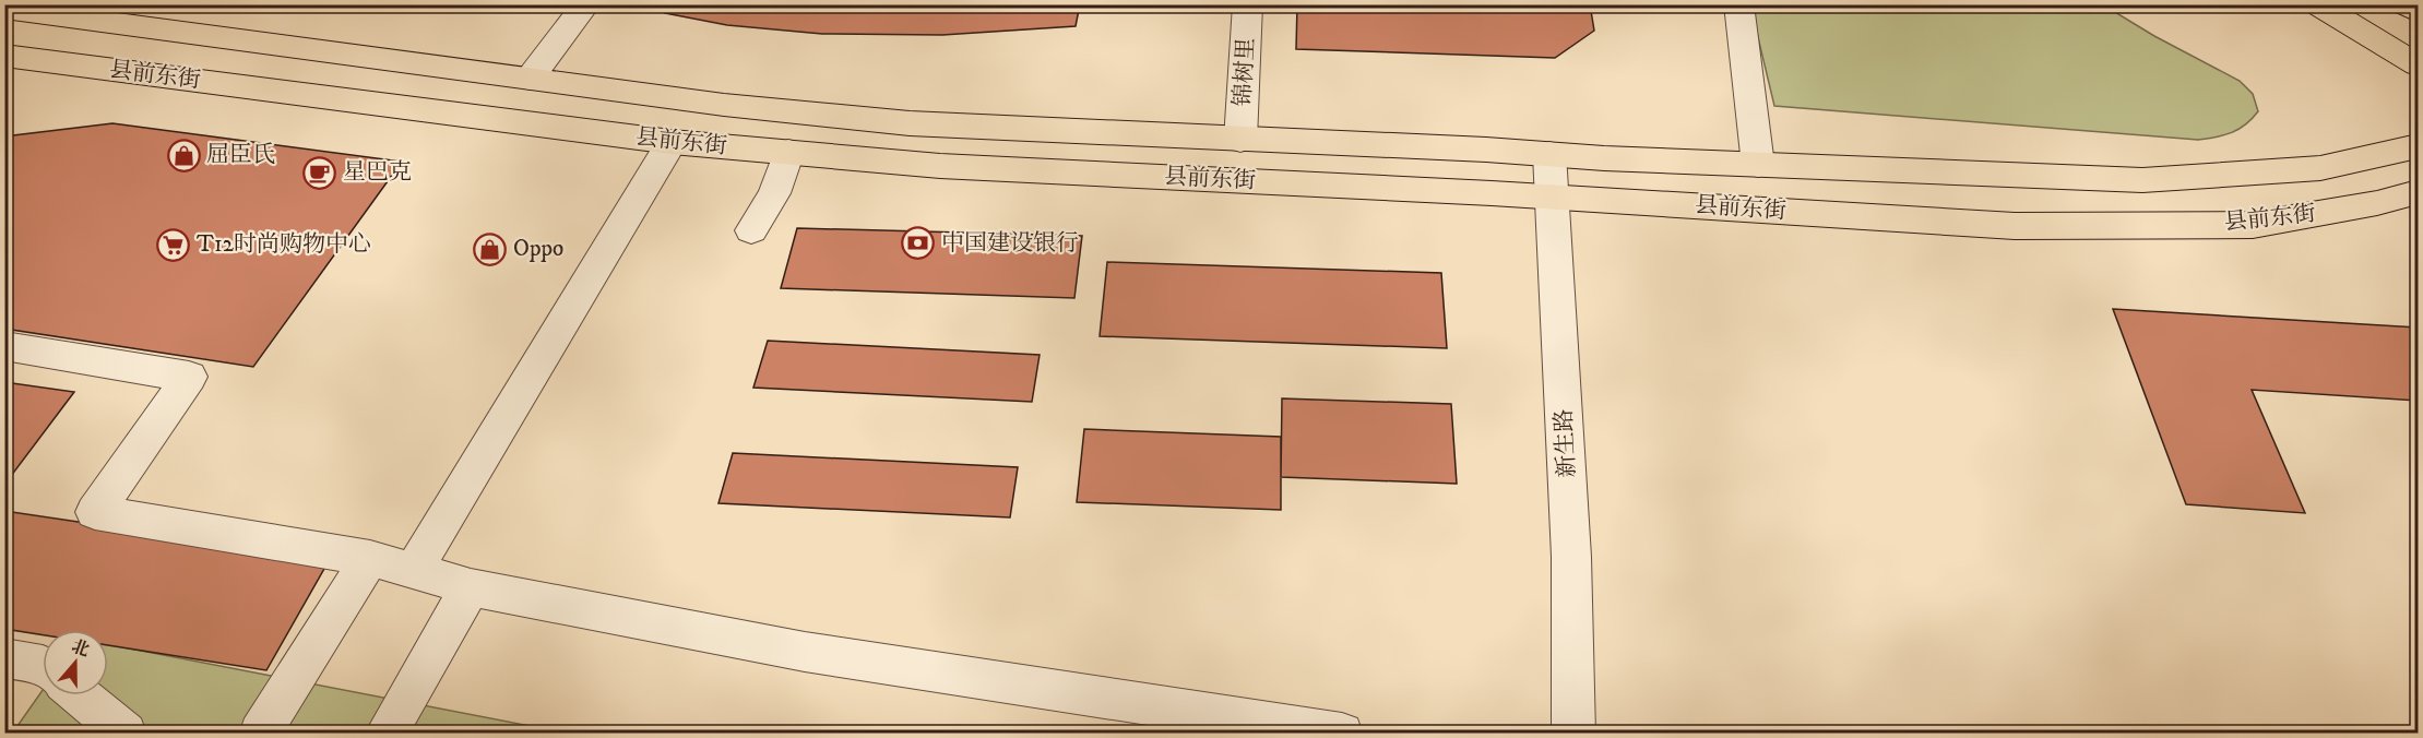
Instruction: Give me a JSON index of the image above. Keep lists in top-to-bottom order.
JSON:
{
  "streets": {
    "main road": ["县前东街"],
    "street": ["锦树里", "新生路"]
  },
  "crossings": [
    ["锦树里", "县前东街"],
    ["县前东街", "新生路"]
  ],
  "places": {
    "shop": ["屈臣氏", "Oppo"],
    "cafe": ["星巴克"],
    "bank": ["中国建设银行"],
    "supermarket": ["T12时尚购物中心"]
  },
  "north": "top"
}
